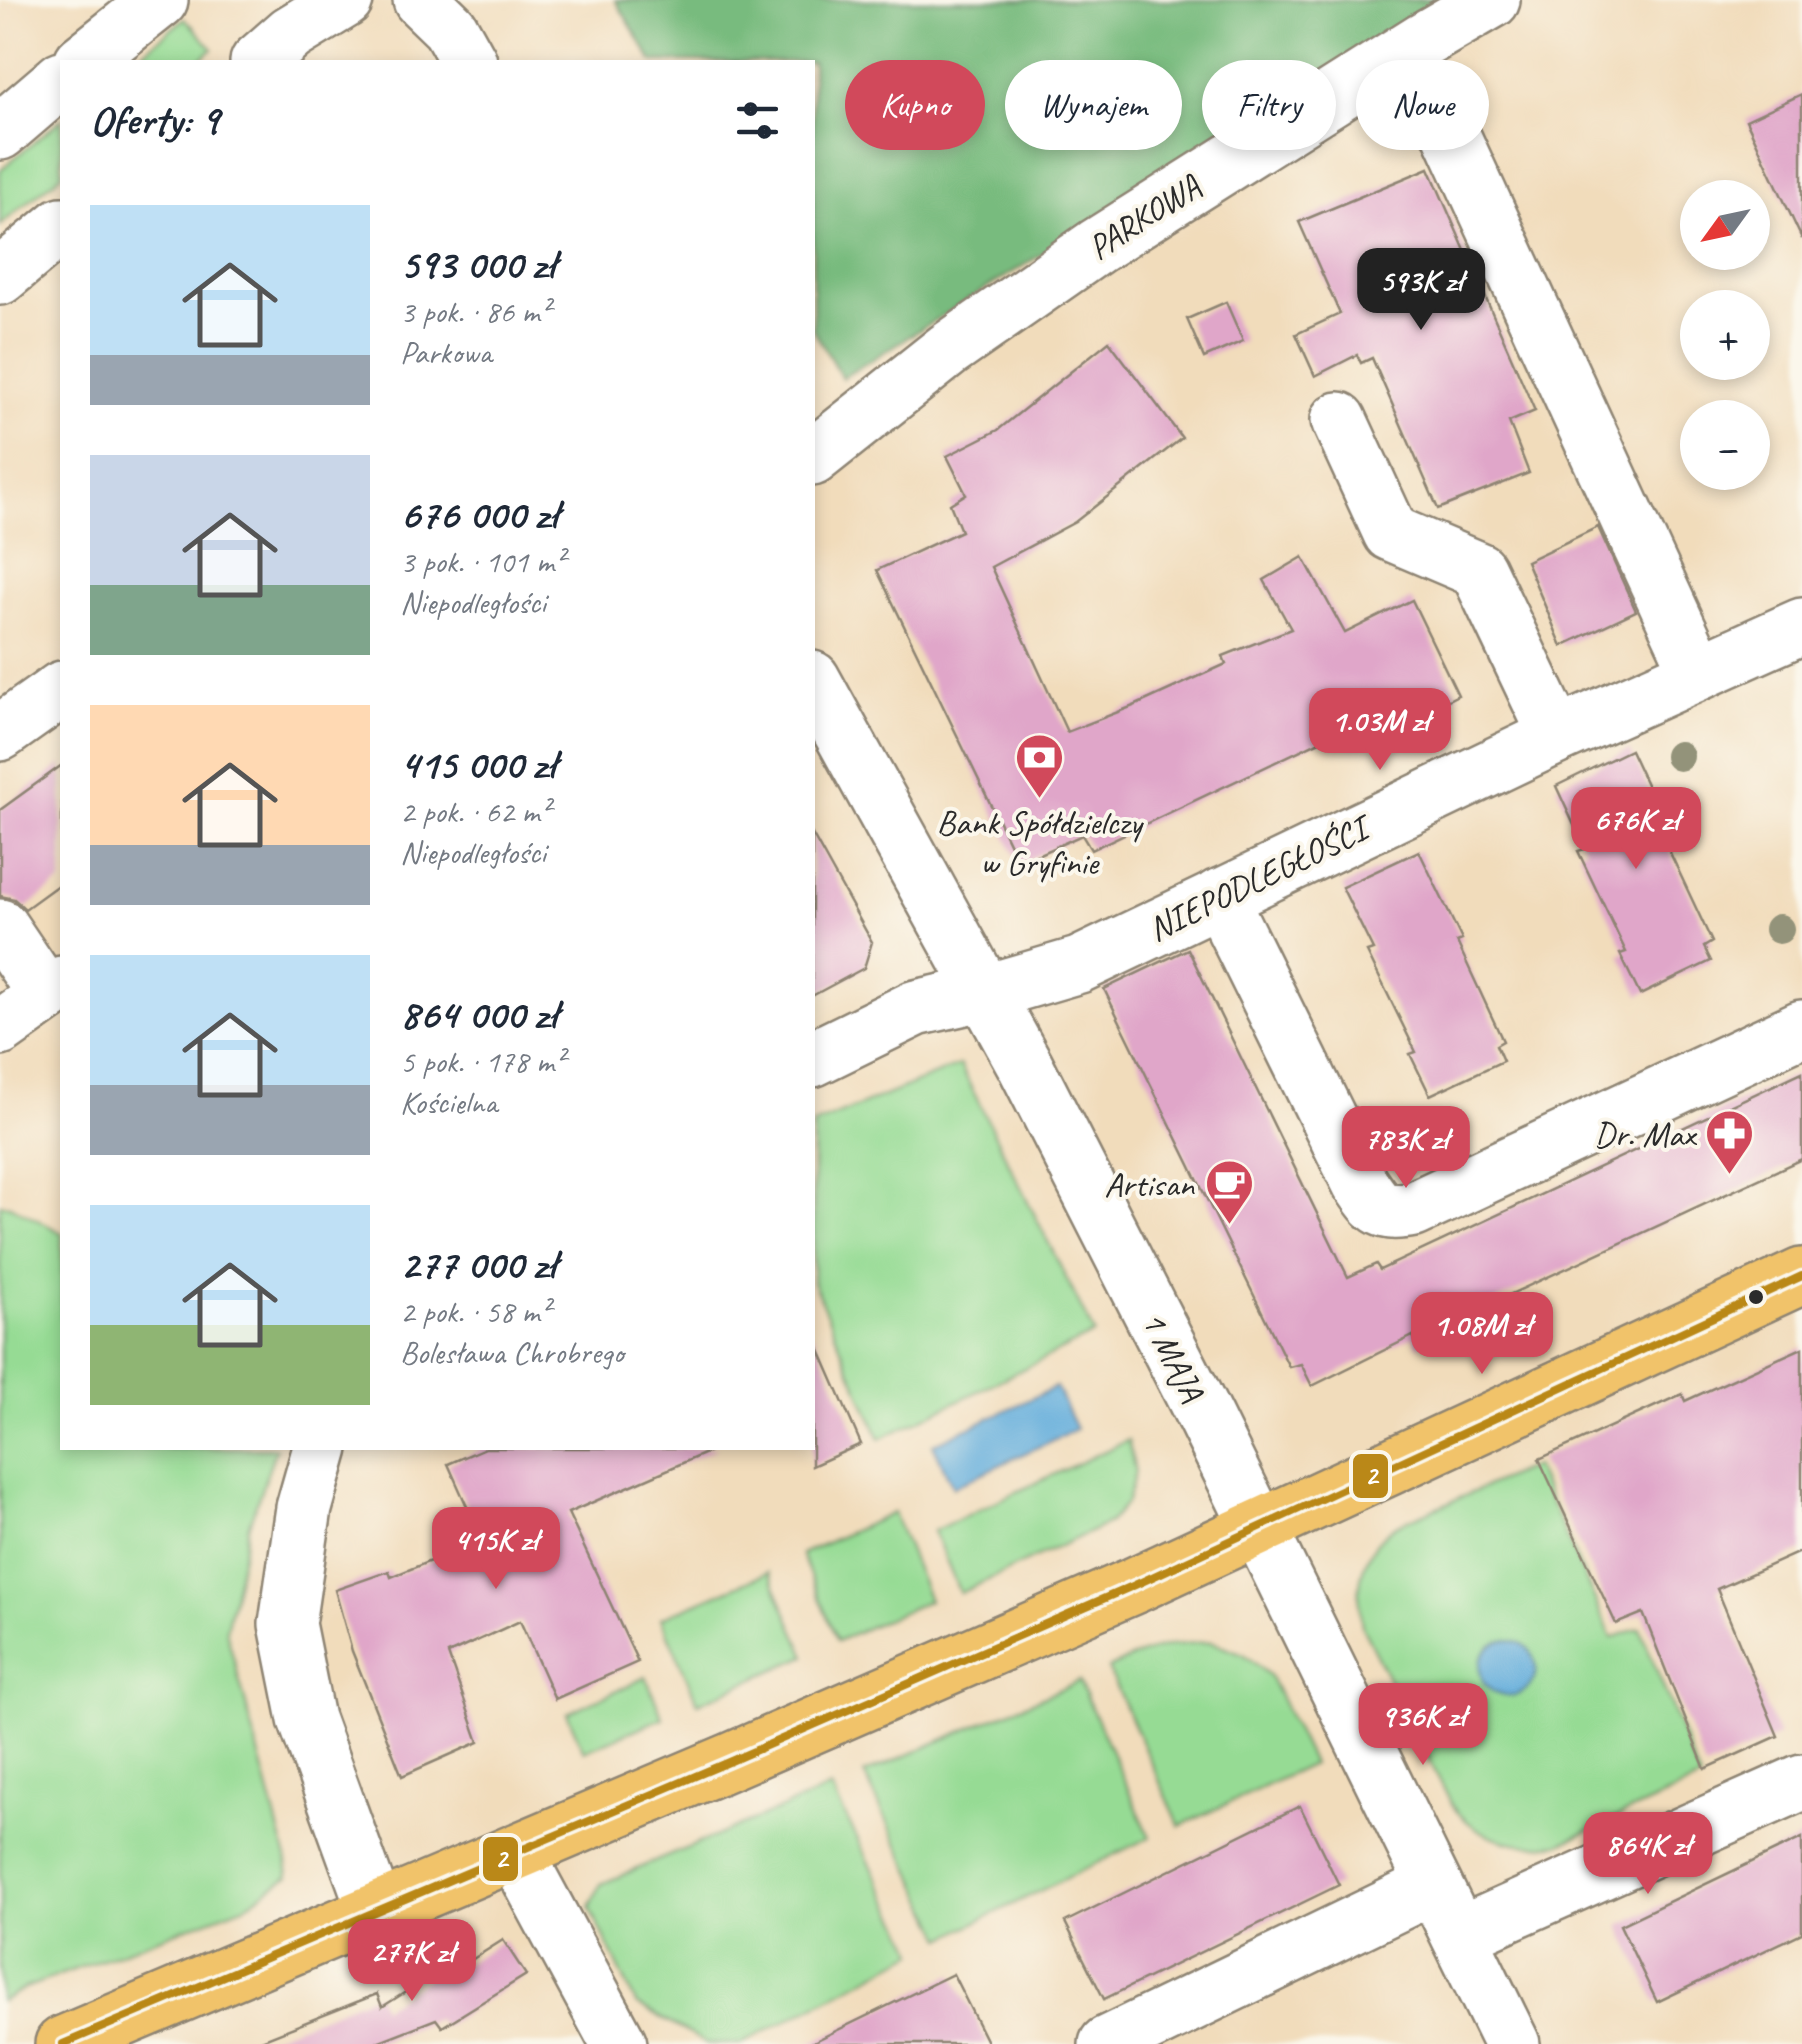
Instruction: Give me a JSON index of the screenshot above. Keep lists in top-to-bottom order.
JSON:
{
  "streets": {
    "street": ["PARKOWA", "NIEPODLEGŁOŚCI", "1 MAJA"]
  },
  "crossings": [
    ["NIEPODLEGŁOŚCI", "1 MAJA"]
  ],
  "places": {
    "bank": ["Bank Spółdzielczy w Gryfinie"],
    "pharmacy": ["Dr. Max"],
    "cafe": ["Artisan"]
  },
  "lines": ["transit line 2"],
  "north": "bottom left",
  "page": {
    "chip": [
      "Kupno",
      "Wynajem",
      "Filtry",
      "Nowe"
    ],
    "heading": "Oferty: 9",
    "map_buttons": ["+", "−"],
    "list": [
      {
        "name": "593 000 zł",
        "note": "3 pok. · 86 m² · Parkowa"
      },
      {
        "name": "676 000 zł",
        "note": "3 pok. · 101 m² · Niepodległości"
      },
      {
        "name": "415 000 zł",
        "note": "2 pok. · 62 m² · Niepodległości"
      },
      {
        "name": "864 000 zł",
        "note": "5 pok. · 178 m² · Kościelna"
      },
      {
        "name": "277 000 zł",
        "note": "2 pok. · 58 m² · Bolesława Chrobrego"
      }
    ],
    "price": [
      "593K zł",
      "1.03M zł",
      "676K zł",
      "783K zł",
      "1.08M zł",
      "415K zł",
      "936K zł",
      "864K zł",
      "277K zł"
    ]
  }
}
